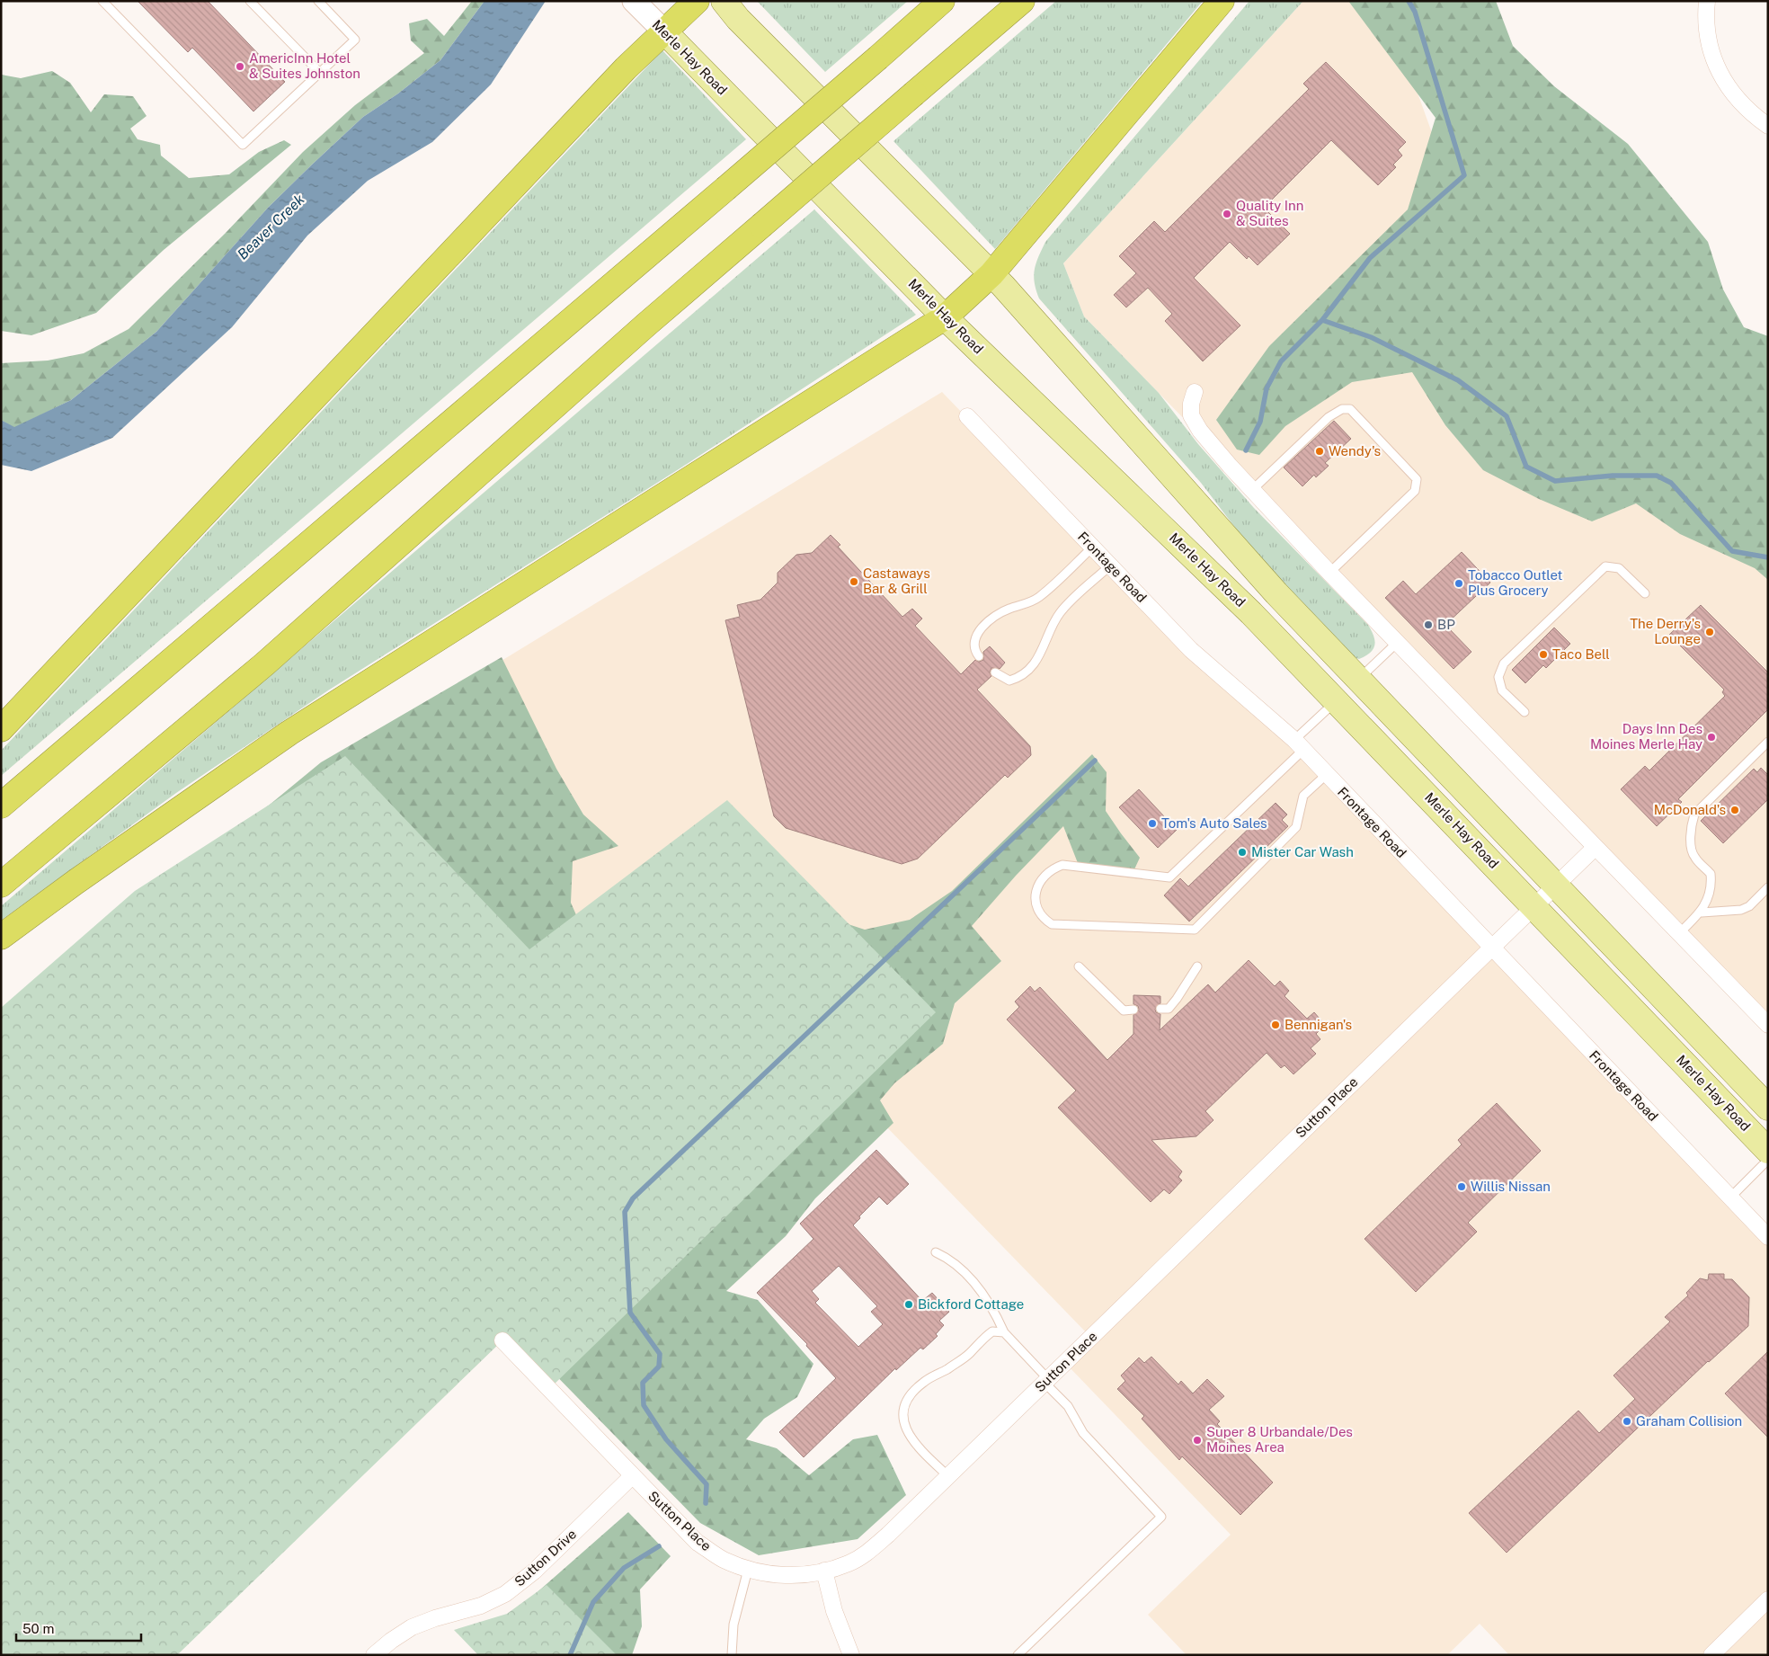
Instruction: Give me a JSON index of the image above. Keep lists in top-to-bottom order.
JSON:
{
  "streets": {
    "main road": ["Merle Hay Road"],
    "street": ["Frontage Road", "Sutton Place", "Sutton Drive"]
  },
  "crossings": [
    ["Merle Hay Road", "Sutton Place"],
    ["Frontage Road", "Sutton Place"],
    ["Sutton Place", "Sutton Drive"]
  ],
  "water": ["Beaver Creek"],
  "places": [
    "AmericInn Hotel & Suites Johnston",
    "Quality Inn & Suites",
    "Wendy's",
    "Castaways Bar & Grill",
    "Tobacco Outlet Plus Grocery",
    "BP",
    "The Derry's Lounge",
    "Taco Bell",
    "Days Inn Des Moines Merle Hay",
    "McDonald's",
    "Tom's Auto Sales",
    "Mister Car Wash",
    "Bennigan's",
    "Willis Nissan",
    "Bickford Cottage",
    "Graham Collision",
    "Super 8 Urbandale/Des Moines Area"
  ],
  "scale_bar": "50 m"
}
